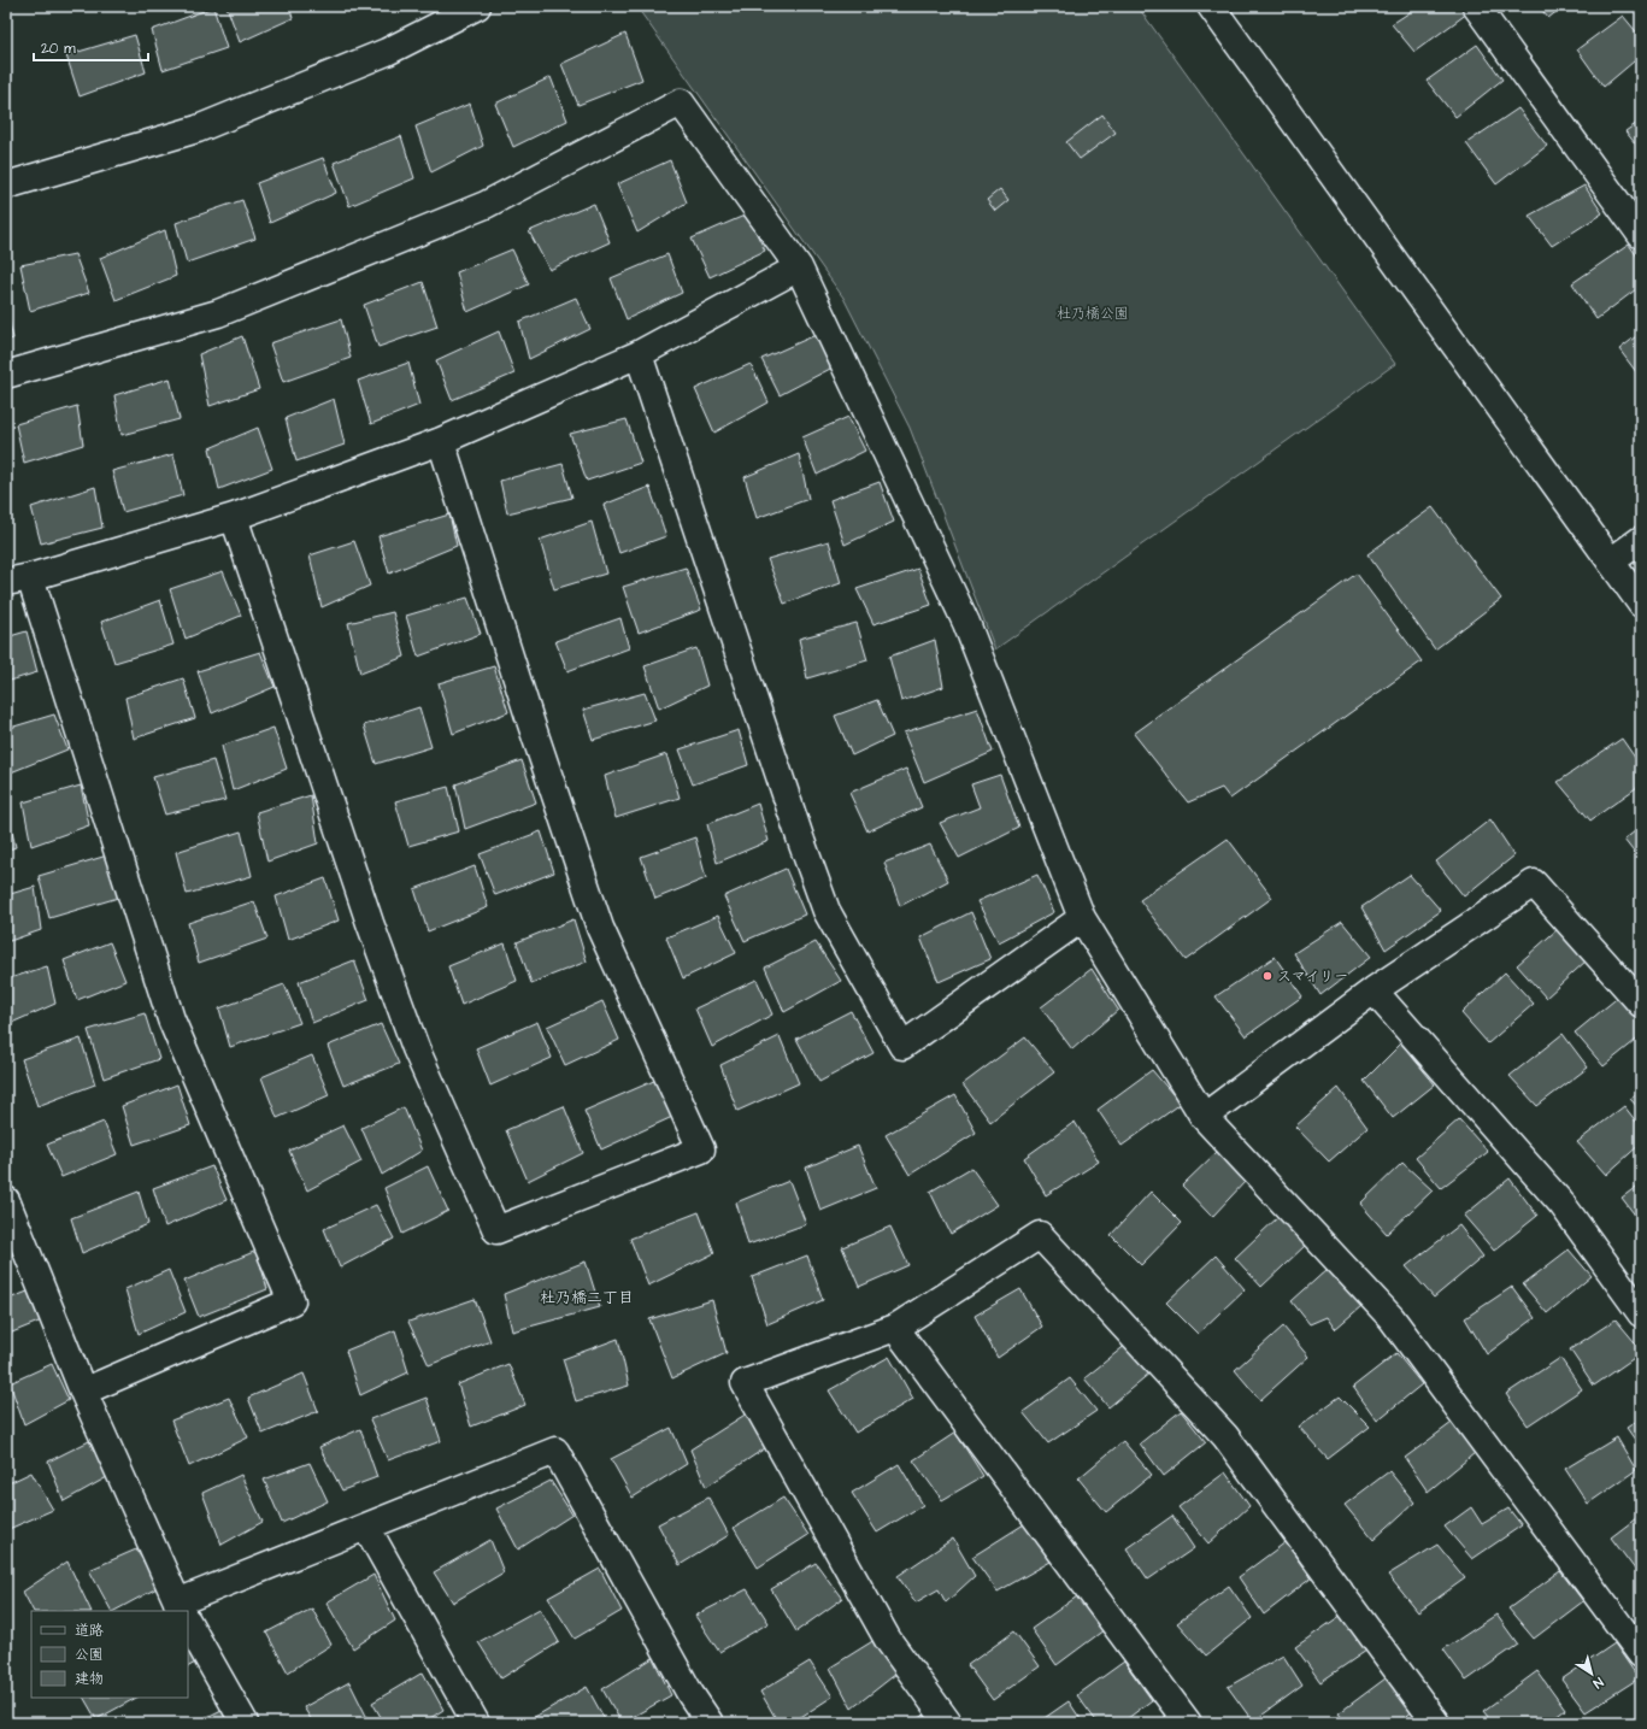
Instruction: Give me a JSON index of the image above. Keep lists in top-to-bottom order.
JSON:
{
  "districts": ["杜乃橋二丁目"],
  "parks": ["杜乃橋公園"],
  "places": ["スマイリー"],
  "legend": ["道路", "公園", "建物"],
  "scale_bar": "20 m",
  "north": "bottom right"
}
